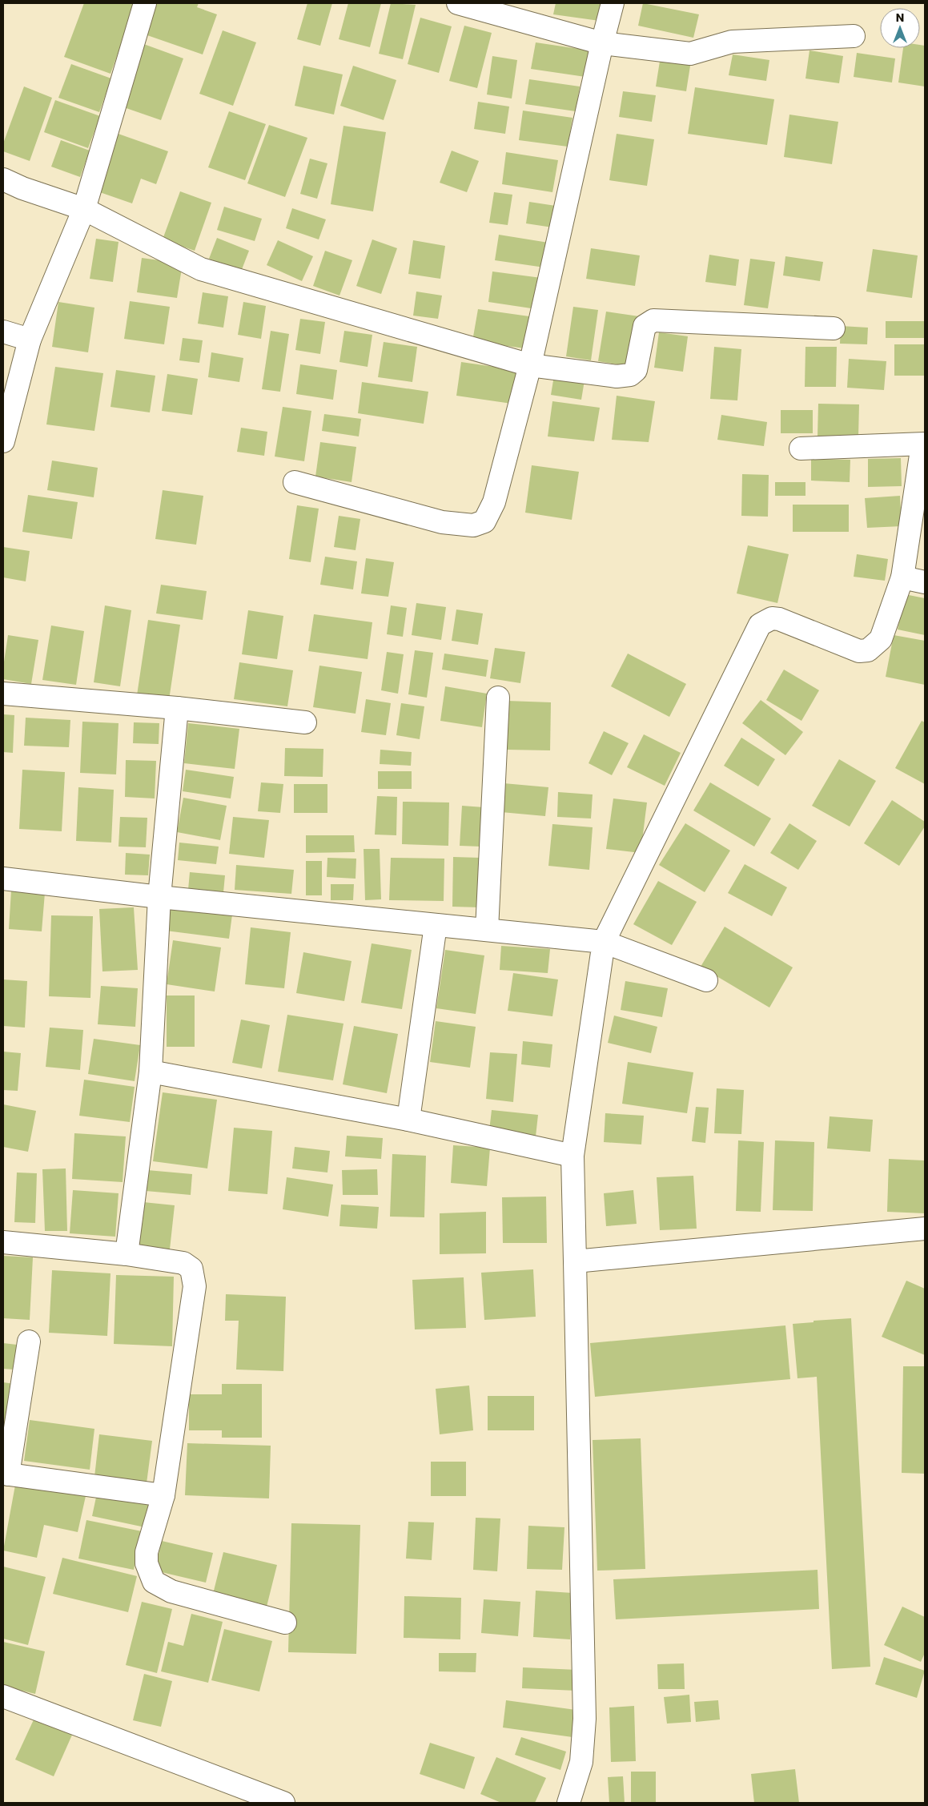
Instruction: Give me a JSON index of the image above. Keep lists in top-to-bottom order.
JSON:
{
  "north": "top"
}
